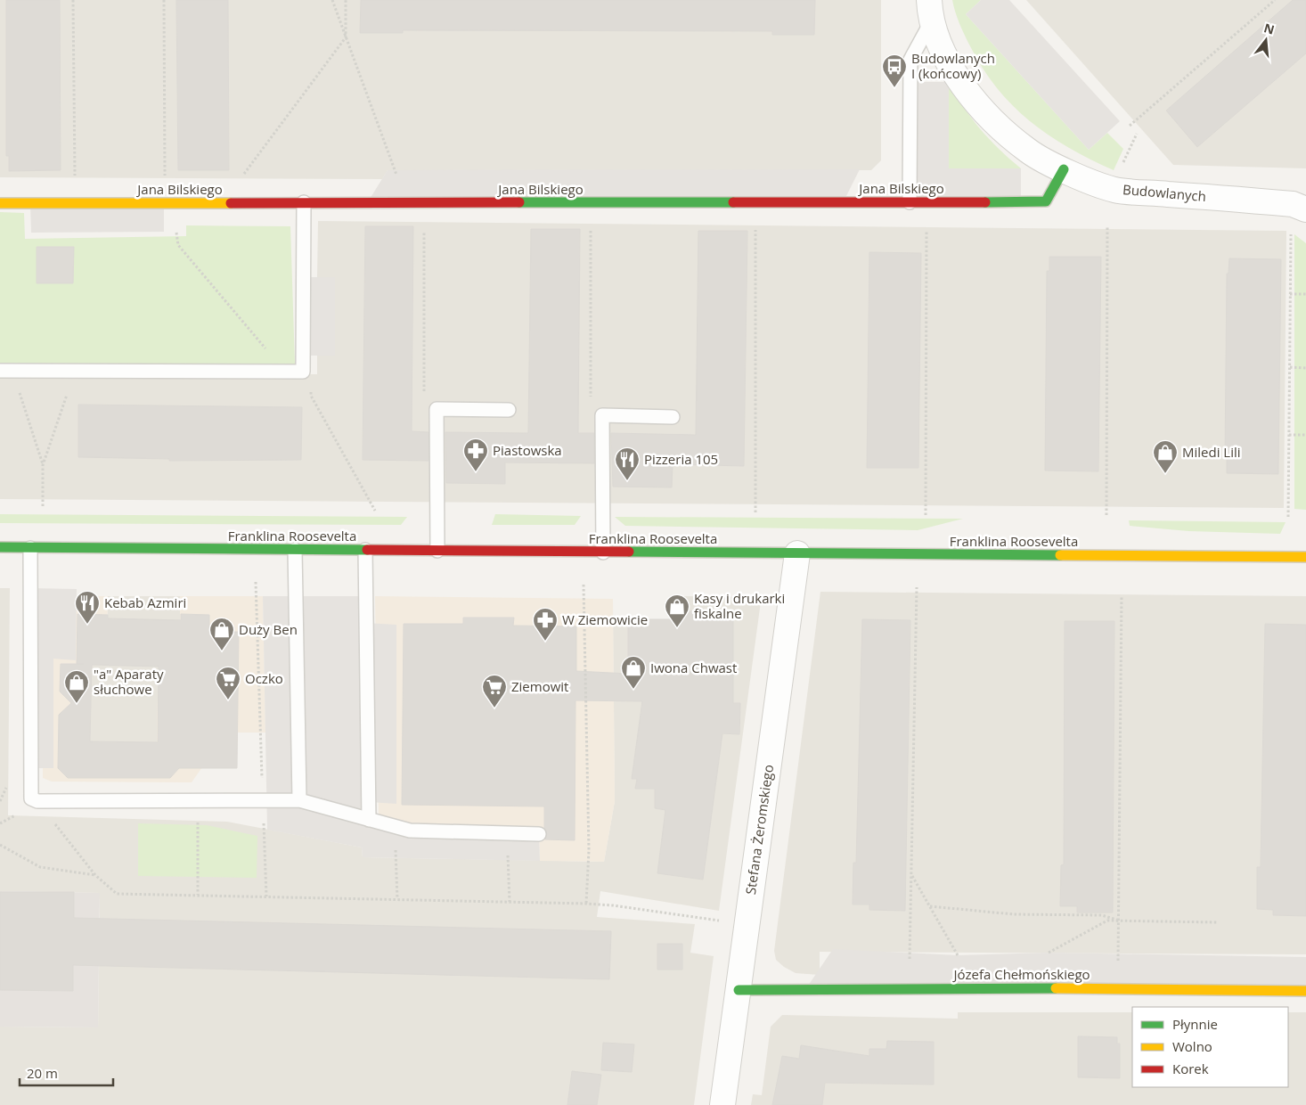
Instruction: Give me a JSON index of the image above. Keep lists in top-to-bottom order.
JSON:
{
  "streets": {
    "street": [
      "Jana Bilskiego",
      "Budowlanych",
      "Franklina Roosevelta",
      "Stefana Żeromskiego",
      "Józefa Chełmońskiego"
    ]
  },
  "crossings": [
    ["Jana Bilskiego", "Budowlanych"],
    ["Franklina Roosevelta", "Stefana Żeromskiego"],
    ["Stefana Żeromskiego", "Józefa Chełmońskiego"]
  ],
  "places": {
    "bus stop": ["Budowlanych I (końcowy)"],
    "pharmacy": ["Piastowska", "W Ziemowicie"],
    "shop": [
      "Miledi Lili",
      "Kasy i drukarki fiskalne",
      "Duży Ben",
      "Iwona Chwast",
      "\"a\" Aparaty słuchowe"
    ],
    "restaurant": ["Pizzeria 105", "Kebab Azmiri"],
    "supermarket": ["Oczko", "Ziemowit"]
  },
  "legend": ["Płynnie", "Wolno", "Korek"],
  "scale_bar": "20 m",
  "north": "top"
}
